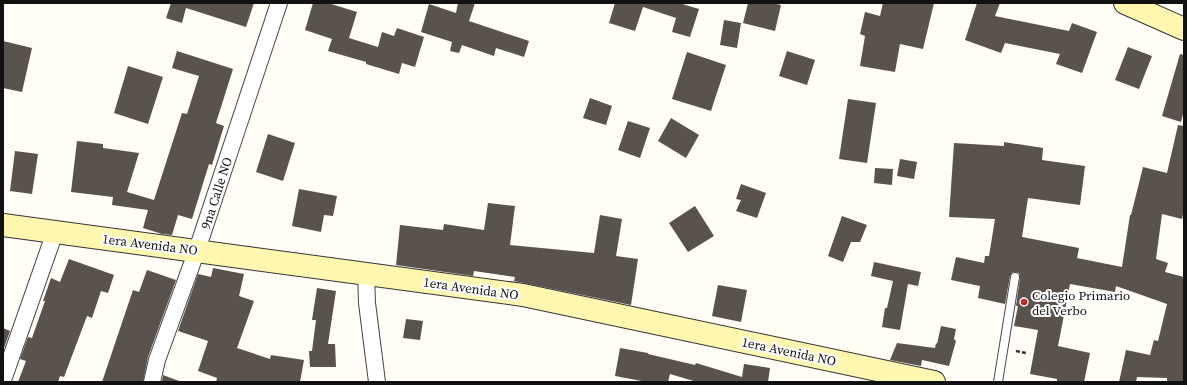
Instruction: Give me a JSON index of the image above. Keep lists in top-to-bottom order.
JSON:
{
  "streets": {
    "street": ["9na Calle NO", "1era Avenida NO"]
  },
  "crossings": [
    ["9na Calle NO", "1era Avenida NO"]
  ],
  "places": ["Colegio Primario del Verbo"]
}
